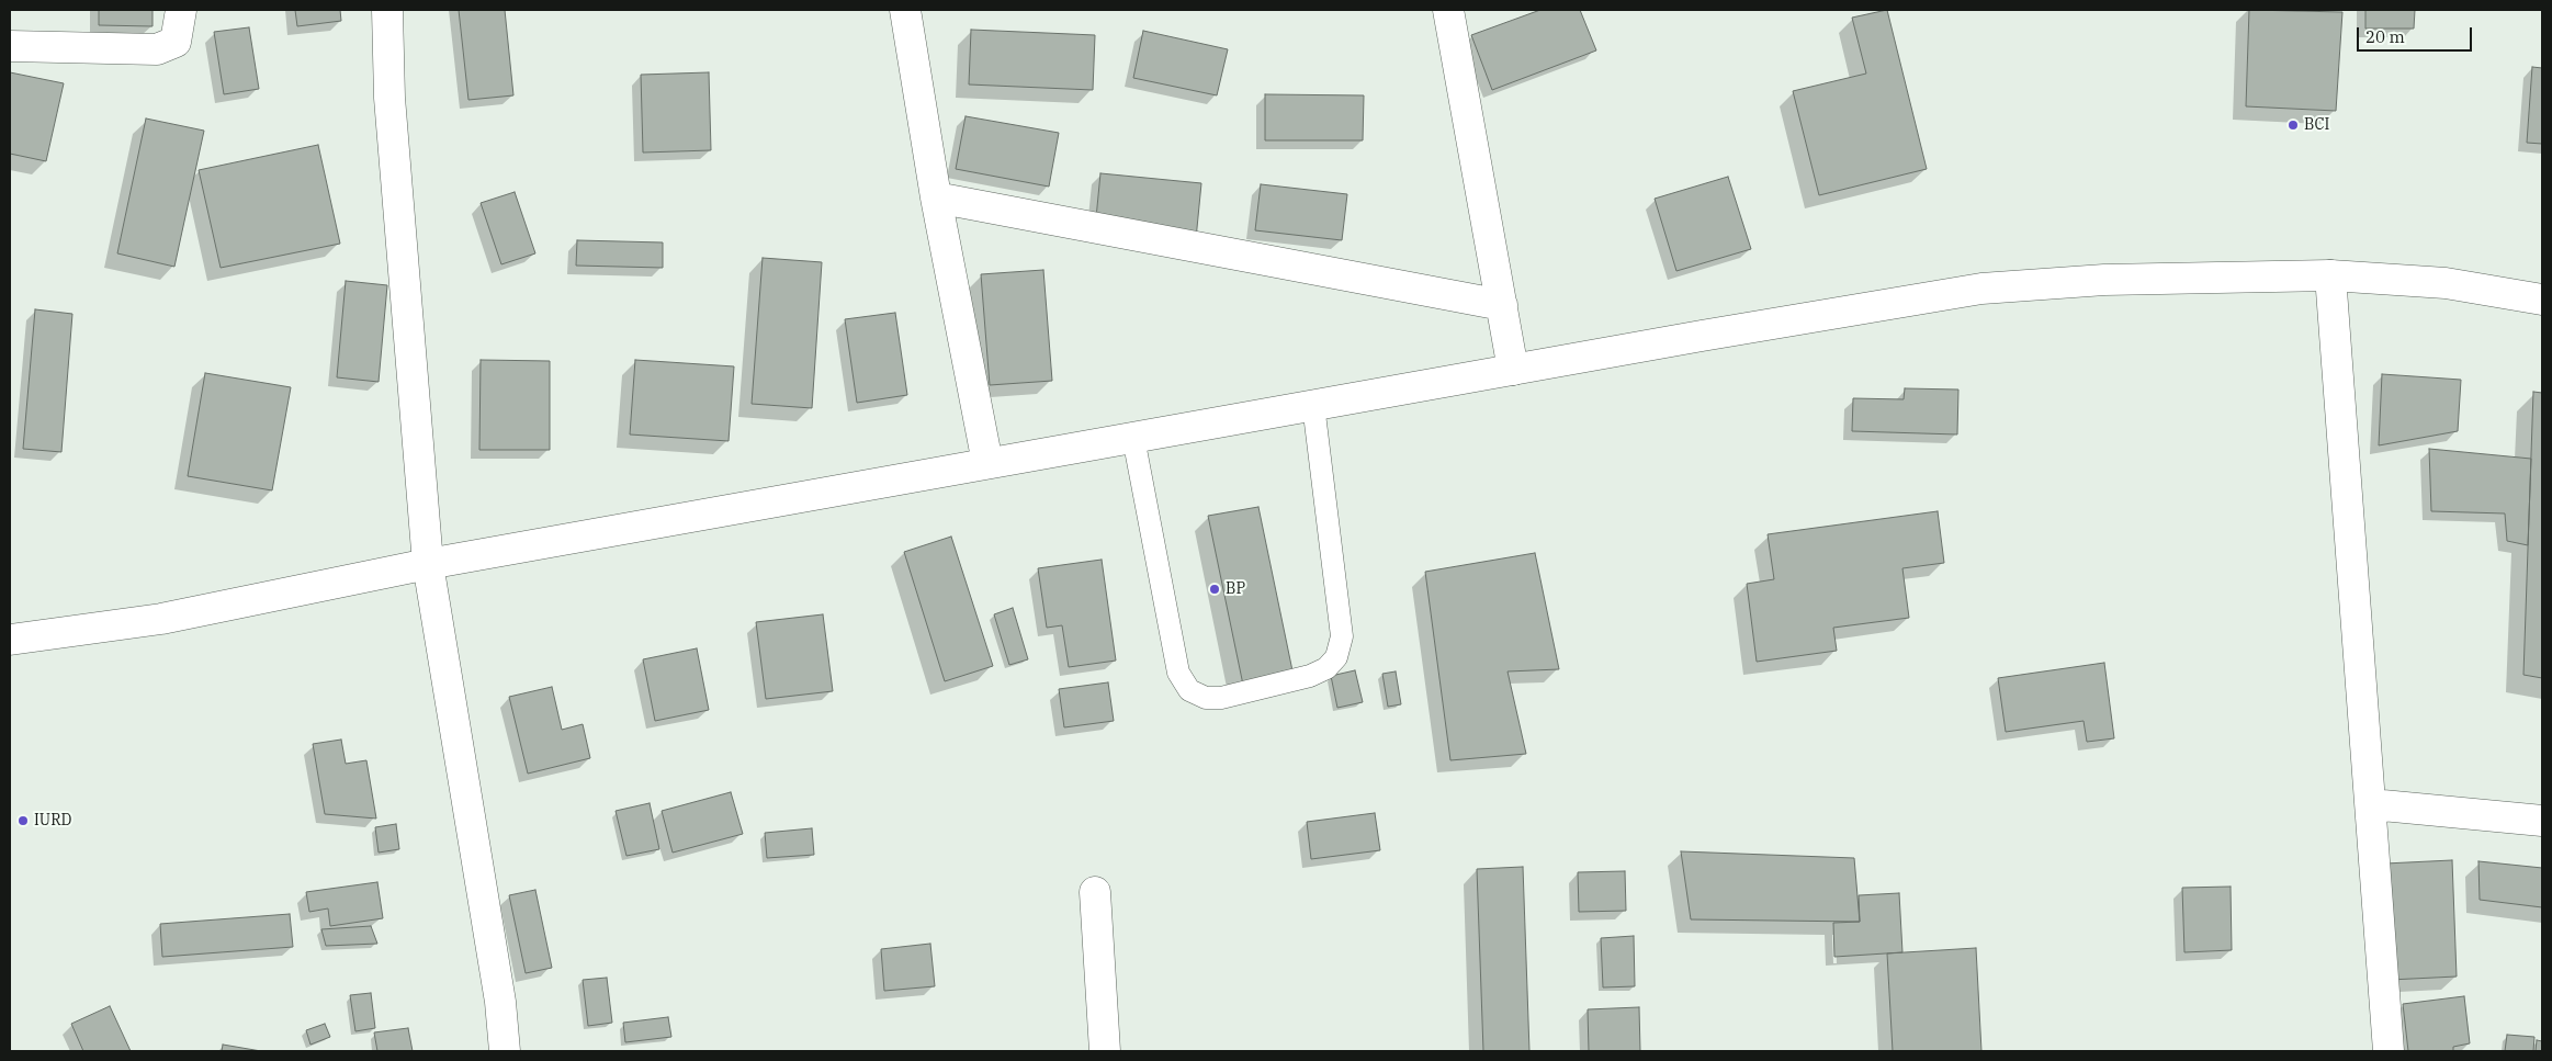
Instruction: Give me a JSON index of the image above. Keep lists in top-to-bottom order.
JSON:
{
  "places": ["BCI", "BP", "IURD"],
  "scale_bar": "20 m"
}
